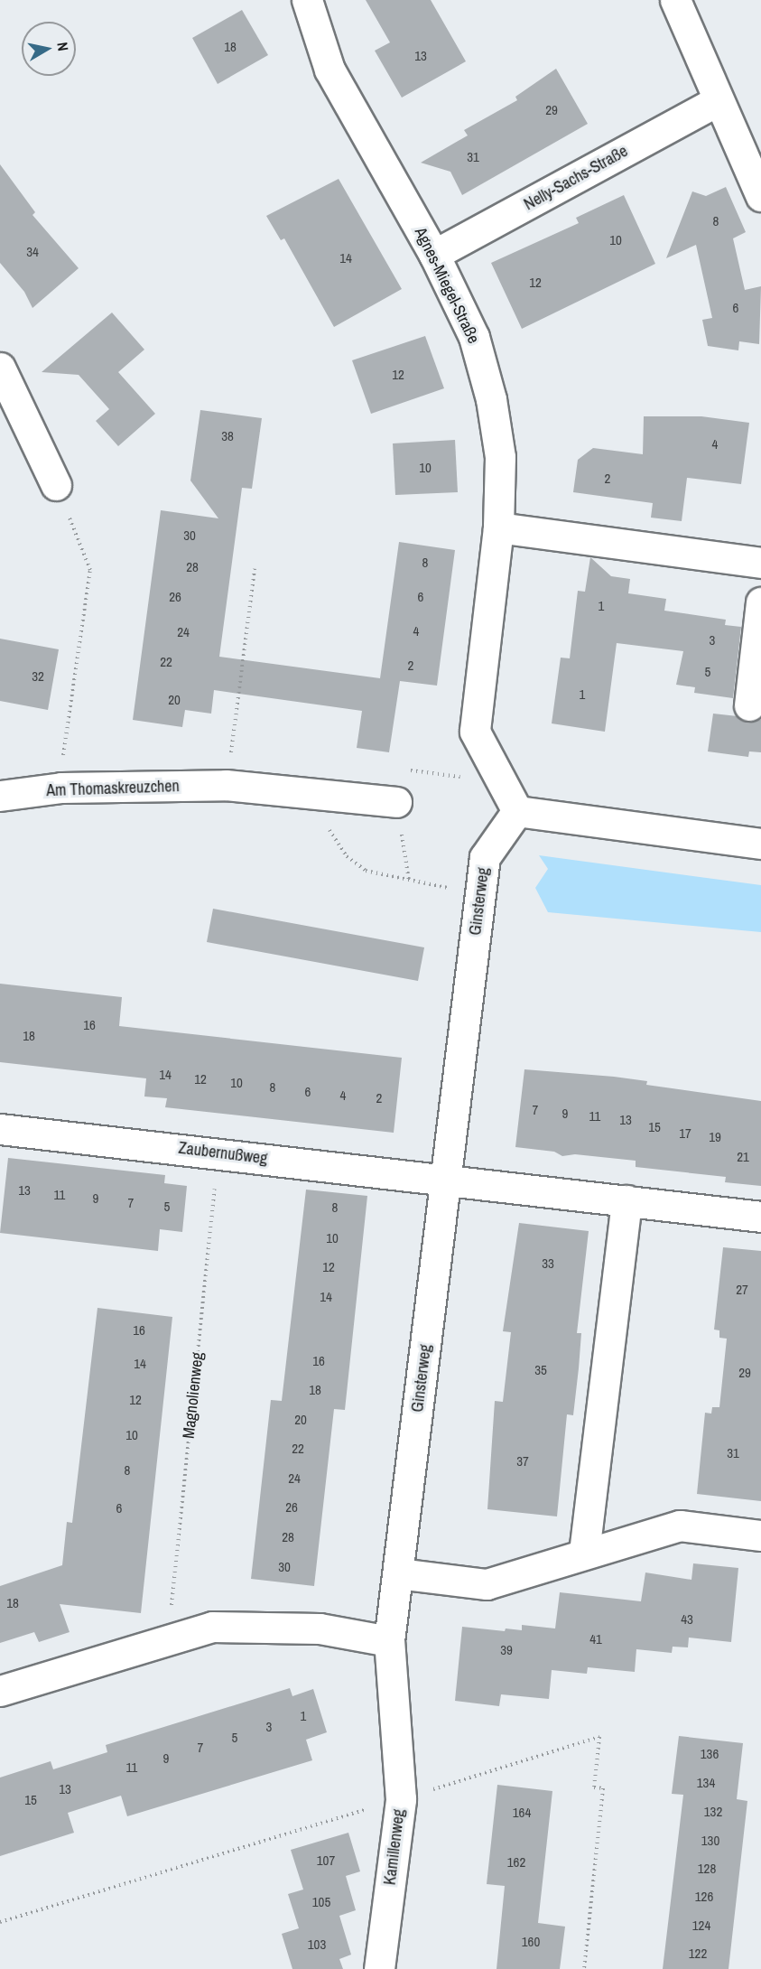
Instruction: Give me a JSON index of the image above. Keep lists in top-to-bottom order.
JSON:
{
  "streets": {
    "street": [
      "Nelly-Sachs-Straße",
      "Agnes-Miegel-Straße",
      "Am Thomaskreuzchen",
      "Ginsterweg",
      "Zaubernußweg",
      "Kamillenweg"
    ],
    "path": ["Magnolienweg"]
  },
  "crossings": [
    ["Nelly-Sachs-Straße", "Agnes-Miegel-Straße"],
    ["Agnes-Miegel-Straße", "Ginsterweg"],
    ["Ginsterweg", "Zaubernußweg"],
    ["Ginsterweg", "Kamillenweg"],
    ["Zaubernußweg", "Magnolienweg"]
  ],
  "house_numbers": [
    "18",
    "13",
    "29",
    "31",
    "8",
    "10",
    "34",
    "14",
    "12",
    "6",
    "12",
    "38",
    "4",
    "10",
    "2",
    "30",
    "8",
    "28",
    "26",
    "6",
    "1",
    "4",
    "24",
    "3",
    "22",
    "2",
    "5",
    "32",
    "1",
    "20",
    "16",
    "18",
    "14",
    "12",
    "10",
    "8",
    "6",
    "4",
    "2",
    "7",
    "9",
    "11",
    "13",
    "15",
    "17",
    "19",
    "21",
    "13",
    "11",
    "9",
    "7",
    "5",
    "8",
    "10",
    "33",
    "12",
    "27",
    "14",
    "16",
    "16",
    "14",
    "35",
    "29",
    "18",
    "12",
    "20",
    "10",
    "22",
    "31",
    "37",
    "8",
    "24",
    "26",
    "6",
    "28",
    "30",
    "18",
    "43",
    "41",
    "39",
    "1",
    "3",
    "5",
    "7",
    "136",
    "9",
    "11",
    "134",
    "13",
    "15",
    "132",
    "164",
    "130",
    "107",
    "162",
    "128",
    "126",
    "105",
    "124",
    "160",
    "103",
    "122"
  ],
  "north": "right"
}
